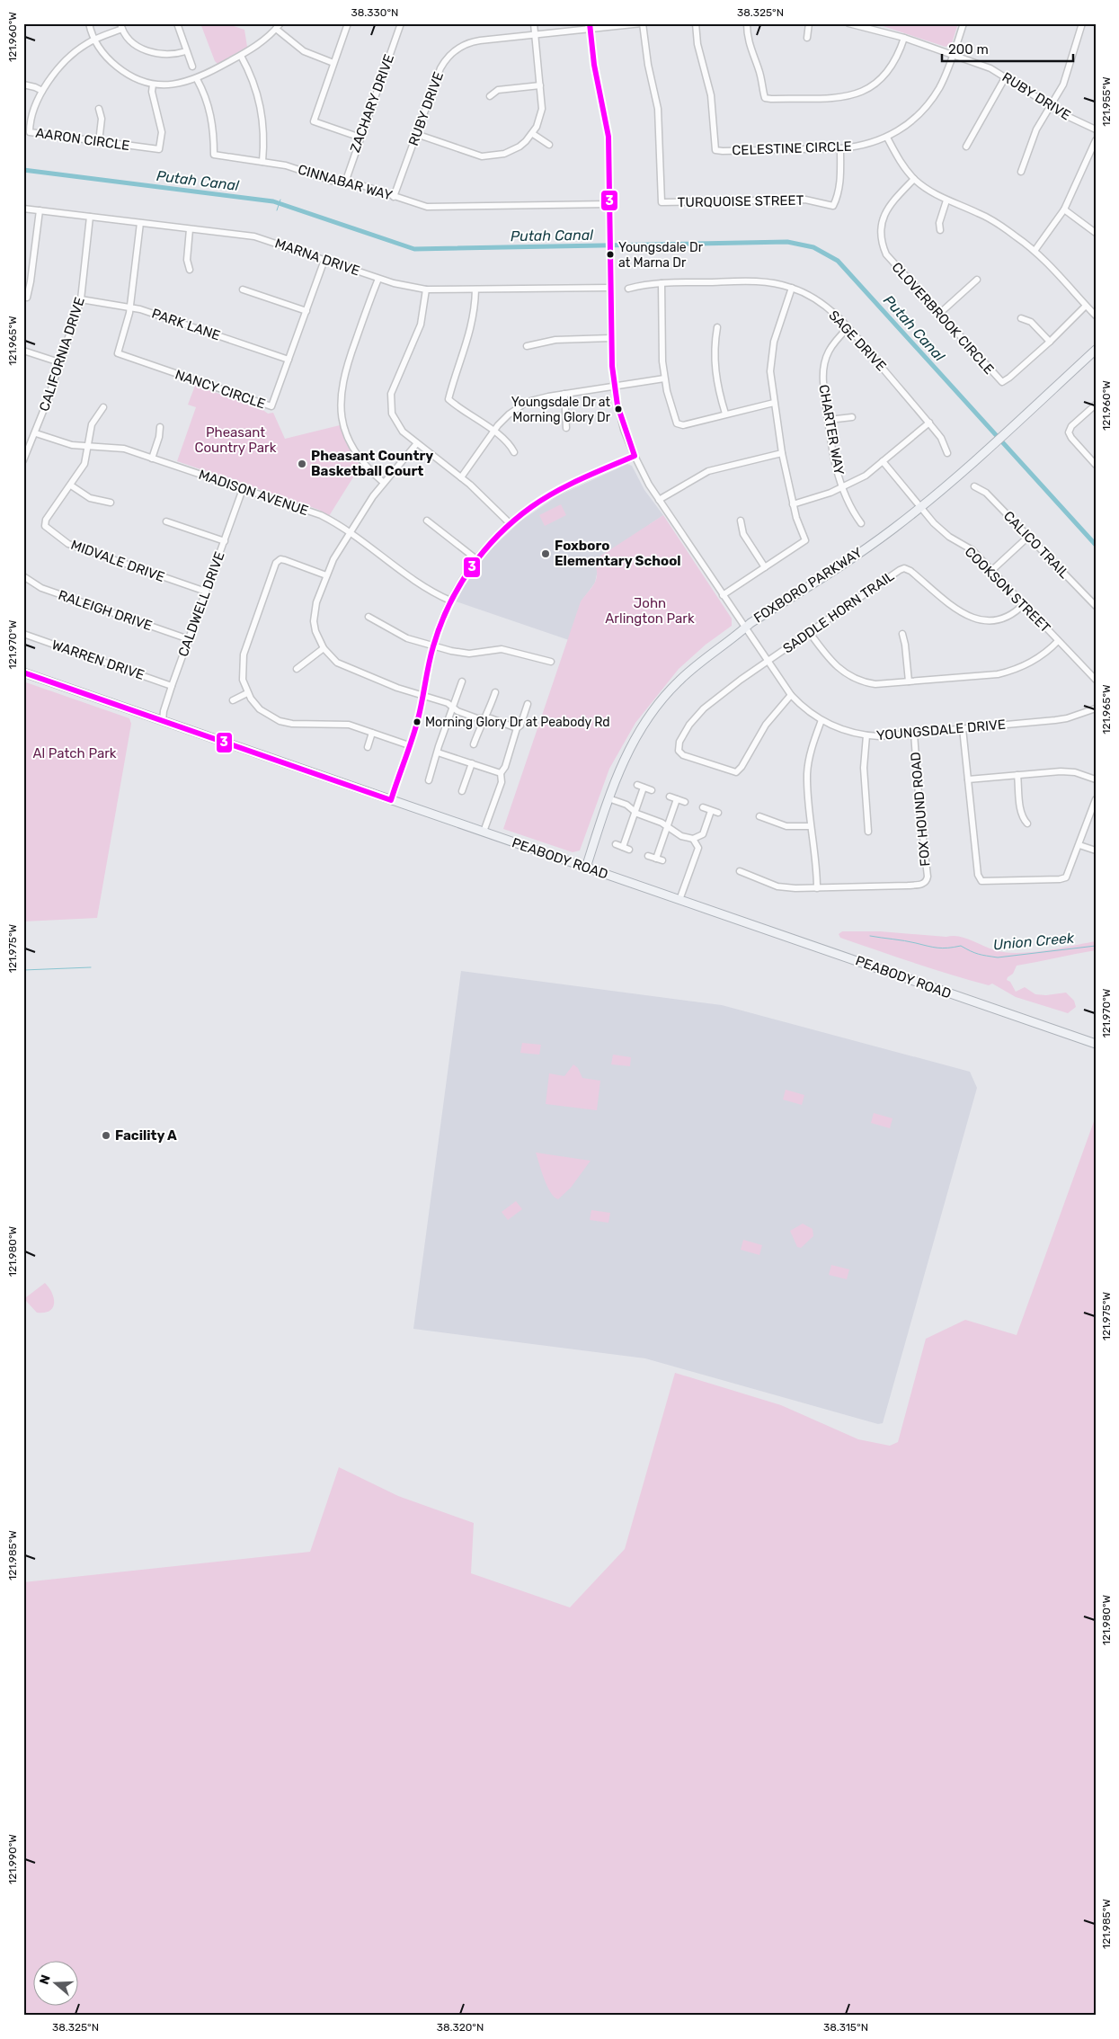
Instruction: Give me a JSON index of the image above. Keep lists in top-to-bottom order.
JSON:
{
  "streets": {
    "main road": ["FOXBORO PARKWAY", "PEABODY ROAD"],
    "street": [
      "RUBY DRIVE",
      "ZACHARY DRIVE",
      "AARON CIRCLE",
      "CELESTINE CIRCLE",
      "CINNABAR WAY",
      "TURQUOISE STREET",
      "MARNA DRIVE",
      "CLOVERBROOK CIRCLE",
      "PARK LANE",
      "SAGE DRIVE",
      "CALIFORNIA DRIVE",
      "NANCY CIRCLE",
      "CHARTER WAY",
      "MADISON AVENUE",
      "CALICO TRAIL",
      "MIDVALE DRIVE",
      "COOKSON STREET",
      "CALDWELL DRIVE",
      "RALEIGH DRIVE",
      "SADDLE HORN TRAIL",
      "WARREN DRIVE",
      "YOUNGSDALE DRIVE",
      "FOX HOUND ROAD"
    ]
  },
  "crossings": [
    ["RUBY DRIVE", "CELESTINE CIRCLE"],
    ["RUBY DRIVE", "CINNABAR WAY"],
    ["RUBY DRIVE", "TURQUOISE STREET"],
    ["RUBY DRIVE", "YOUNGSDALE DRIVE"],
    ["ZACHARY DRIVE", "CINNABAR WAY"],
    ["CELESTINE CIRCLE", "TURQUOISE STREET"],
    ["CINNABAR WAY", "YOUNGSDALE DRIVE"],
    ["MARNA DRIVE", "CALIFORNIA DRIVE"],
    ["MARNA DRIVE", "NANCY CIRCLE"],
    ["MARNA DRIVE", "YOUNGSDALE DRIVE"],
    ["PARK LANE", "CALIFORNIA DRIVE"],
    ["PARK LANE", "NANCY CIRCLE"],
    ["SAGE DRIVE", "CHARTER WAY"],
    ["CALIFORNIA DRIVE", "MADISON AVENUE"],
    ["MADISON AVENUE", "MIDVALE DRIVE"],
    ["MADISON AVENUE", "CALDWELL DRIVE"],
    ["MIDVALE DRIVE", "CALDWELL DRIVE"],
    ["FOXBORO PARKWAY", "COOKSON STREET"],
    ["FOXBORO PARKWAY", "YOUNGSDALE DRIVE"],
    ["FOXBORO PARKWAY", "PEABODY ROAD"],
    ["COOKSON STREET", "SADDLE HORN TRAIL"],
    ["CALDWELL DRIVE", "RALEIGH DRIVE"],
    ["CALDWELL DRIVE", "WARREN DRIVE"],
    ["CALDWELL DRIVE", "PEABODY ROAD"],
    ["SADDLE HORN TRAIL", "YOUNGSDALE DRIVE"],
    ["YOUNGSDALE DRIVE", "FOX HOUND ROAD"]
  ],
  "water": ["Putah Canal", "Union Creek"],
  "parks": ["Pheasant Country Park", "John Arlington Park", "Al Patch Park"],
  "places": [
    "Youngsdale Dr at Marna Dr",
    "Youngsdale Dr at Morning Glory Dr",
    "Pheasant Country Basketball Court",
    "Foxboro Elementary School",
    "Morning Glory Dr at Peabody Rd",
    "Facility A"
  ],
  "lines": ["transit line 3"],
  "scale_bar": "200 m",
  "north": "left",
  "coordinates": [
    "38.330°N",
    "38.325°N",
    "121.960°W",
    "121.955°W",
    "121.965°W",
    "121.970°W",
    "121.975°W",
    "121.980°W",
    "121.985°W",
    "121.990°W",
    "38.320°N",
    "38.315°N"
  ]
}
